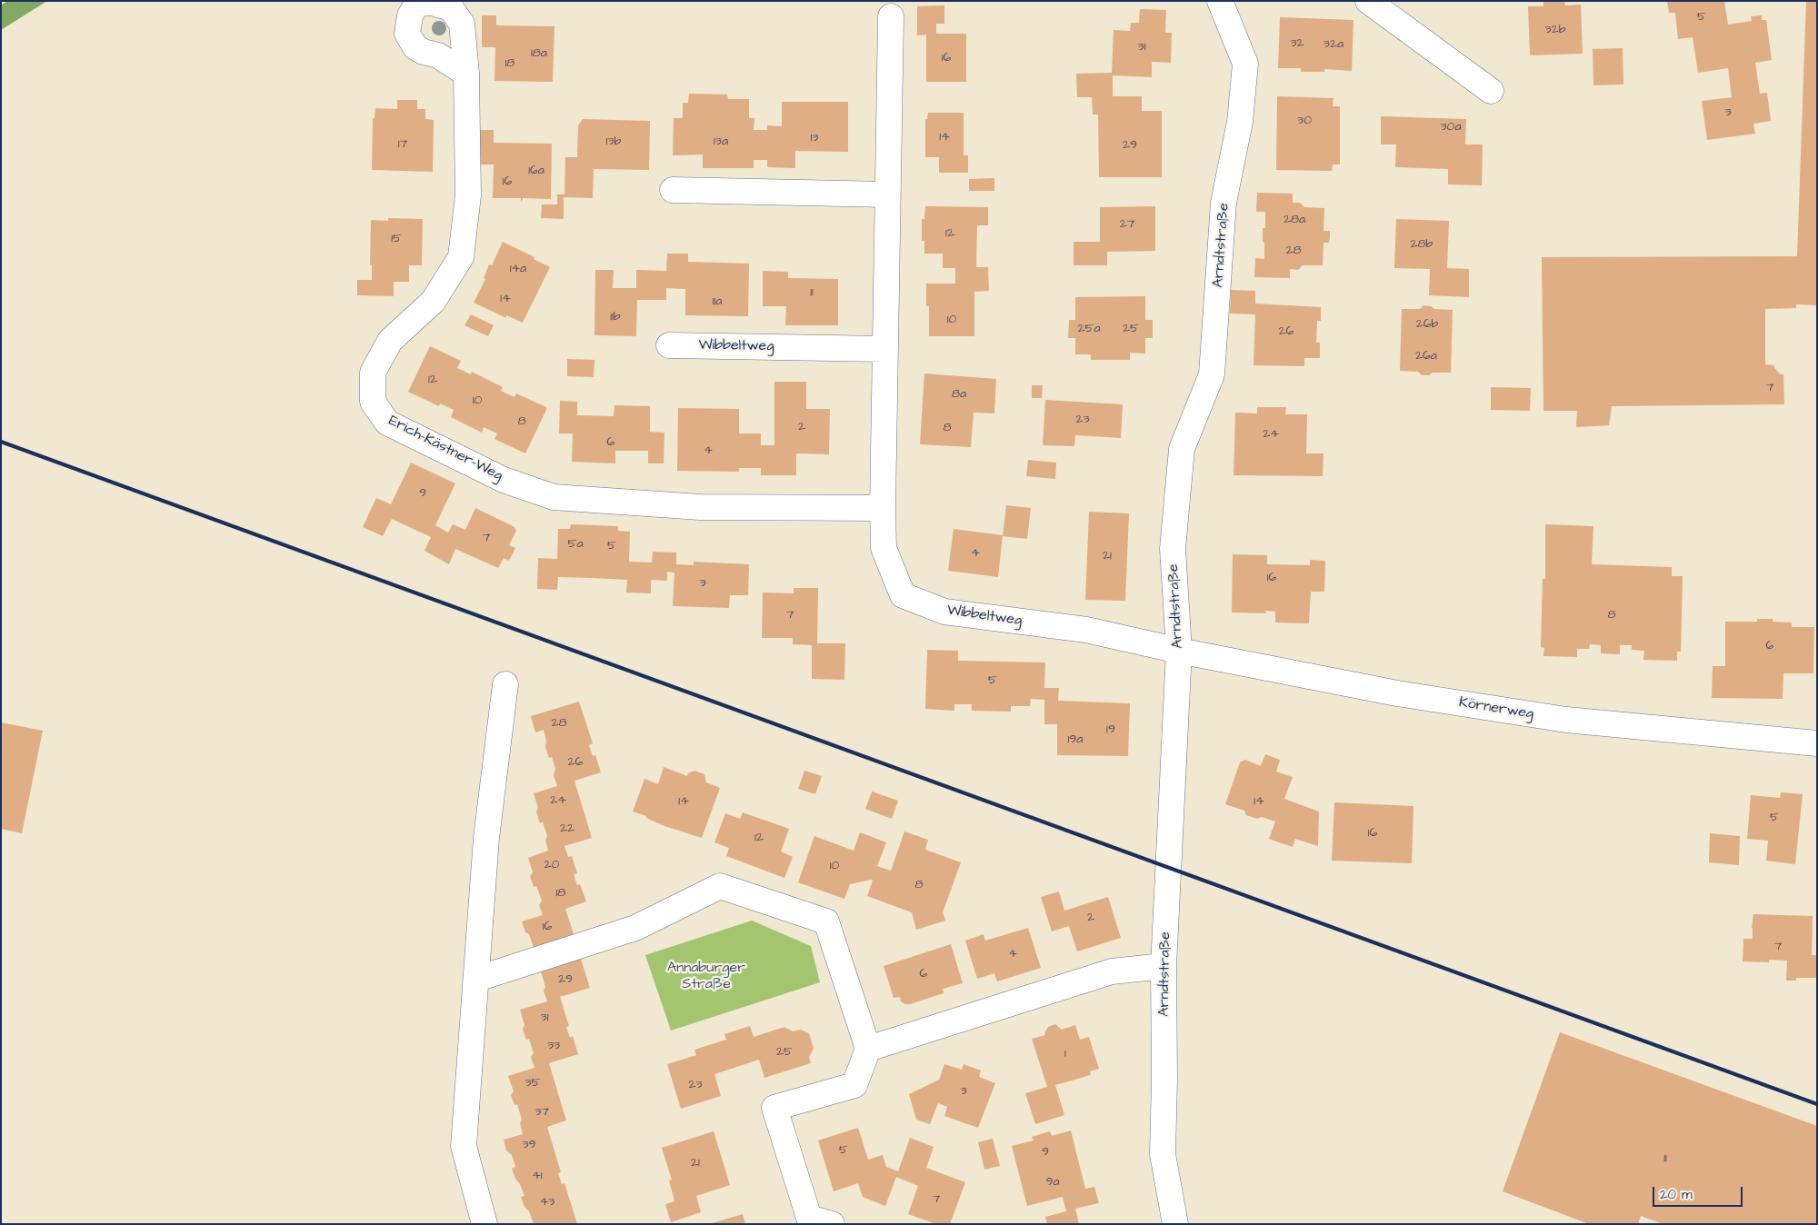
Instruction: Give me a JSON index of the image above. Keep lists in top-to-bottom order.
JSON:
{
  "streets": {
    "street": [
      "Arndtstraße",
      "Wibbeltweg",
      "Erich-Kästner-Weg",
      "Körnerweg"
    ]
  },
  "crossings": [
    ["Arndtstraße", "Wibbeltweg"],
    ["Arndtstraße", "Körnerweg"],
    ["Wibbeltweg", "Erich-Kästner-Weg"],
    ["Wibbeltweg", "Körnerweg"]
  ],
  "parks": ["Annaburger Straße"],
  "house_numbers": [
    "5",
    "32b",
    "32",
    "32a",
    "31",
    "18a",
    "16",
    "18",
    "3",
    "30",
    "30a",
    "14",
    "13",
    "13b",
    "13a",
    "17",
    "29",
    "16a",
    "16",
    "28a",
    "27",
    "12",
    "15",
    "28b",
    "28",
    "14a",
    "11",
    "14",
    "11a",
    "11b",
    "10",
    "26b",
    "25a",
    "25",
    "26",
    "26a",
    "12",
    "7",
    "8a",
    "10",
    "23",
    "8",
    "2",
    "8",
    "24",
    "6",
    "4",
    "9",
    "7",
    "5a",
    "5",
    "4",
    "21",
    "16",
    "3",
    "7",
    "8",
    "6",
    "5",
    "28",
    "19",
    "19a",
    "26",
    "24",
    "14",
    "14",
    "5",
    "22",
    "16",
    "12",
    "20",
    "10",
    "8",
    "18",
    "2",
    "16",
    "7",
    "4",
    "6",
    "29",
    "31",
    "33",
    "25",
    "1",
    "35",
    "23",
    "3",
    "37",
    "39",
    "5",
    "9",
    "11",
    "21",
    "41",
    "9a",
    "7",
    "43"
  ],
  "scale_bar": "20 m"
}
